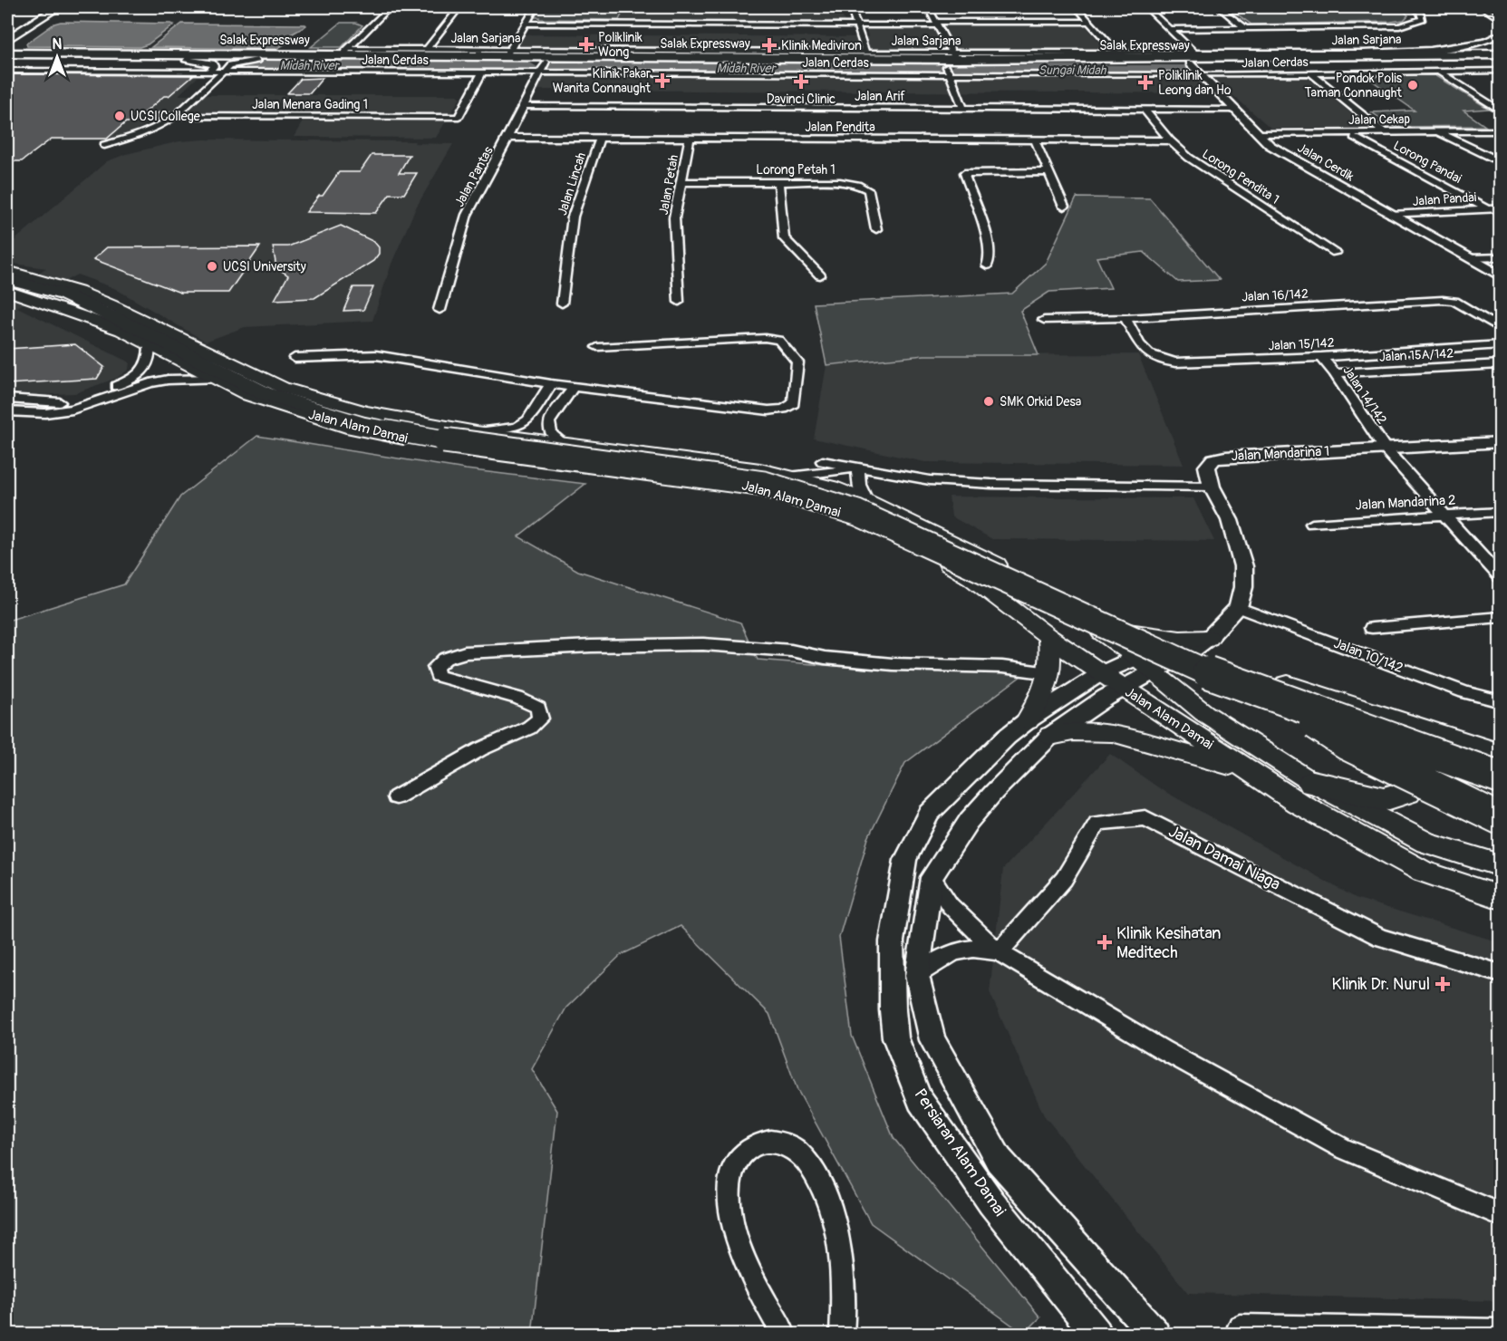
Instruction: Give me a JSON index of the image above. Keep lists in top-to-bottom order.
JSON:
{
  "streets": {
    "highway": ["Salak Expressway"],
    "main road": ["Jalan Alam Damai"],
    "street": [
      "Jalan Sarjana",
      "Jalan Cerdas",
      "Jalan Arif",
      "Jalan Menara Gading 1",
      "Jalan Cekap",
      "Jalan Pendita",
      "Jalan Cerdik",
      "Lorong Pandai",
      "Lorong Petah 1",
      "Jalan Pantas",
      "Lorong Pendita 1",
      "Jalan Lincah",
      "Jalan Petah",
      "Jalan Pandai",
      "Jalan 16/142",
      "Jalan 15/142",
      "Jalan 15A/142",
      "Jalan 14/142",
      "Jalan Mandarina 1",
      "Jalan Mandarina 2",
      "Jalan 10/142",
      "Jalan Damai Niaga",
      "Persiaran Alam Damai"
    ]
  },
  "crossings": [
    ["Jalan Sarjana", "Salak Expressway"],
    ["Jalan Sarjana", "Jalan Cerdik"],
    ["Salak Expressway", "Jalan Cerdas"],
    ["Salak Expressway", "Jalan Cerdik"],
    ["Salak Expressway", "Jalan Pantas"],
    ["Jalan Cerdas", "Jalan Menara Gading 1"],
    ["Jalan Cerdas", "Jalan Cerdik"],
    ["Jalan Cerdas", "Jalan Pantas"],
    ["Jalan Arif", "Jalan Cerdik"],
    ["Jalan Arif", "Jalan Pantas"],
    ["Jalan Arif", "Lorong Pendita 1"],
    ["Jalan Cekap", "Jalan Cerdik"],
    ["Jalan Pendita", "Jalan Pantas"],
    ["Jalan Pendita", "Lorong Pendita 1"],
    ["Jalan Pendita", "Jalan Lincah"],
    ["Jalan Pendita", "Jalan Petah"],
    ["Jalan Cerdik", "Jalan Pandai"],
    ["Lorong Pandai", "Jalan Pandai"],
    ["Lorong Petah 1", "Jalan Petah"],
    ["Jalan 16/142", "Jalan 15/142"],
    ["Jalan 15/142", "Jalan 14/142"],
    ["Jalan 15A/142", "Jalan 14/142"],
    ["Jalan 14/142", "Jalan Mandarina 1"],
    ["Jalan Alam Damai", "Persiaran Alam Damai"],
    ["Jalan Mandarina 1", "Jalan 10/142"]
  ],
  "water": ["Midah River", "Sungai Midah"],
  "places": {
    "health": [
      "Poliklinik Wong",
      "Klinik Mediviron",
      "Klinik Pakar Wanita Connaught",
      "Davinci Clinic",
      "Poliklinik Leong dan Ho",
      "Klinik Kesihatan Meditech",
      "Klinik Dr. Nurul"
    ],
    "other": [
      "Pondok Polis Taman Connaught",
      "UCSI College",
      "UCSI University",
      "SMK Orkid Desa"
    ]
  },
  "north": "top"
}
